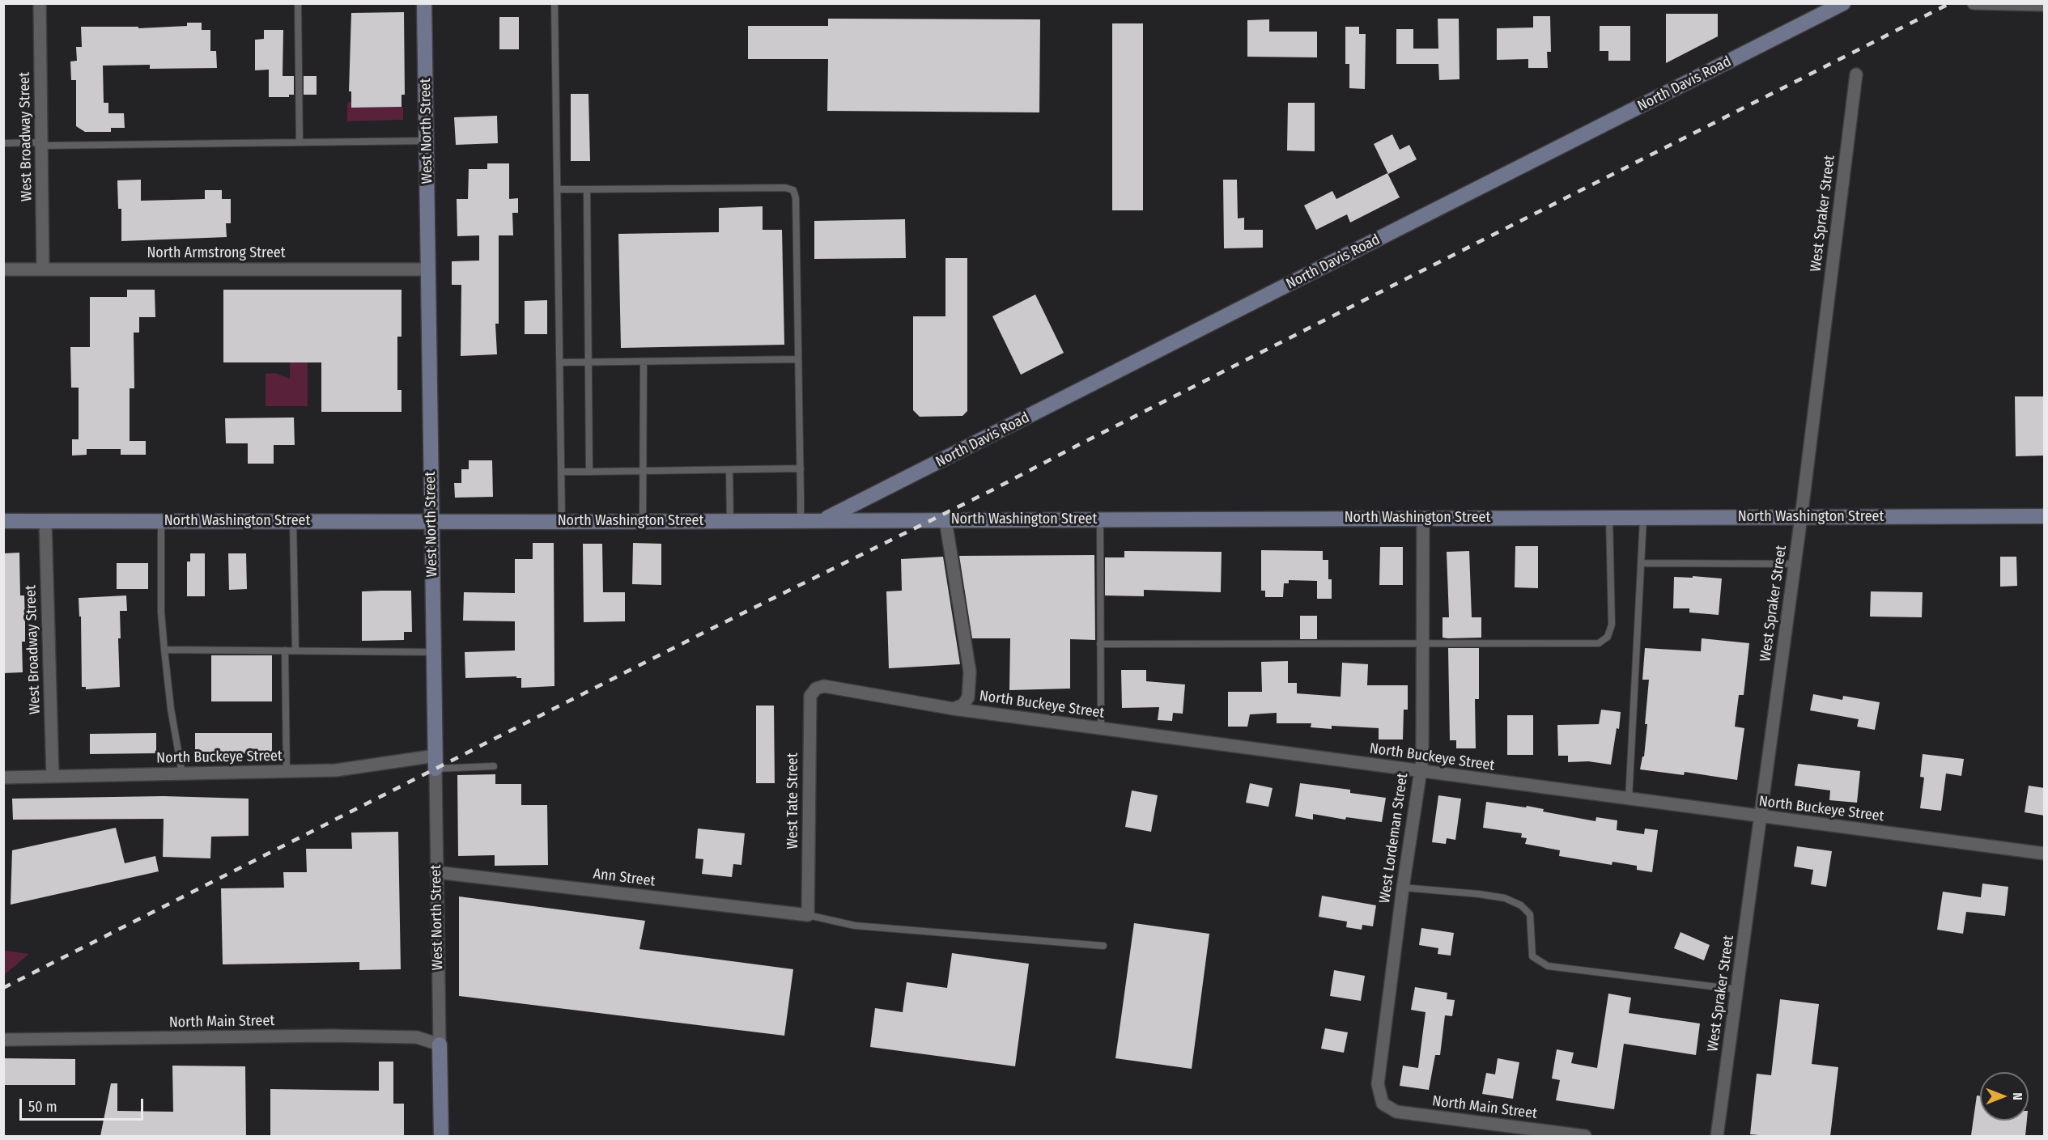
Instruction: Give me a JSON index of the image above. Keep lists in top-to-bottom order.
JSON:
{
  "streets": {
    "main road": ["North Davis Road", "West North Street", "North Washington Street"],
    "street": [
      "West Broadway Street",
      "West Spraker Street",
      "North Armstrong Street",
      "North Buckeye Street",
      "West Tate Street",
      "West Lordeman Street",
      "Ann Street",
      "North Main Street"
    ]
  },
  "crossings": [
    ["North Davis Road", "North Washington Street"],
    ["West North Street", "North Armstrong Street"],
    ["West North Street", "North Washington Street"],
    ["West North Street", "North Buckeye Street"],
    ["West North Street", "Ann Street"],
    ["West North Street", "North Main Street"],
    ["West Broadway Street", "North Armstrong Street"],
    ["West Broadway Street", "North Washington Street"],
    ["West Broadway Street", "North Buckeye Street"],
    ["West Spraker Street", "North Washington Street"],
    ["West Spraker Street", "North Buckeye Street"],
    ["North Washington Street", "West Lordeman Street"],
    ["North Buckeye Street", "West Tate Street"],
    ["North Buckeye Street", "West Lordeman Street"],
    ["West Tate Street", "Ann Street"],
    ["West Lordeman Street", "North Main Street"]
  ],
  "scale_bar": "50 m",
  "north": "right"
}
